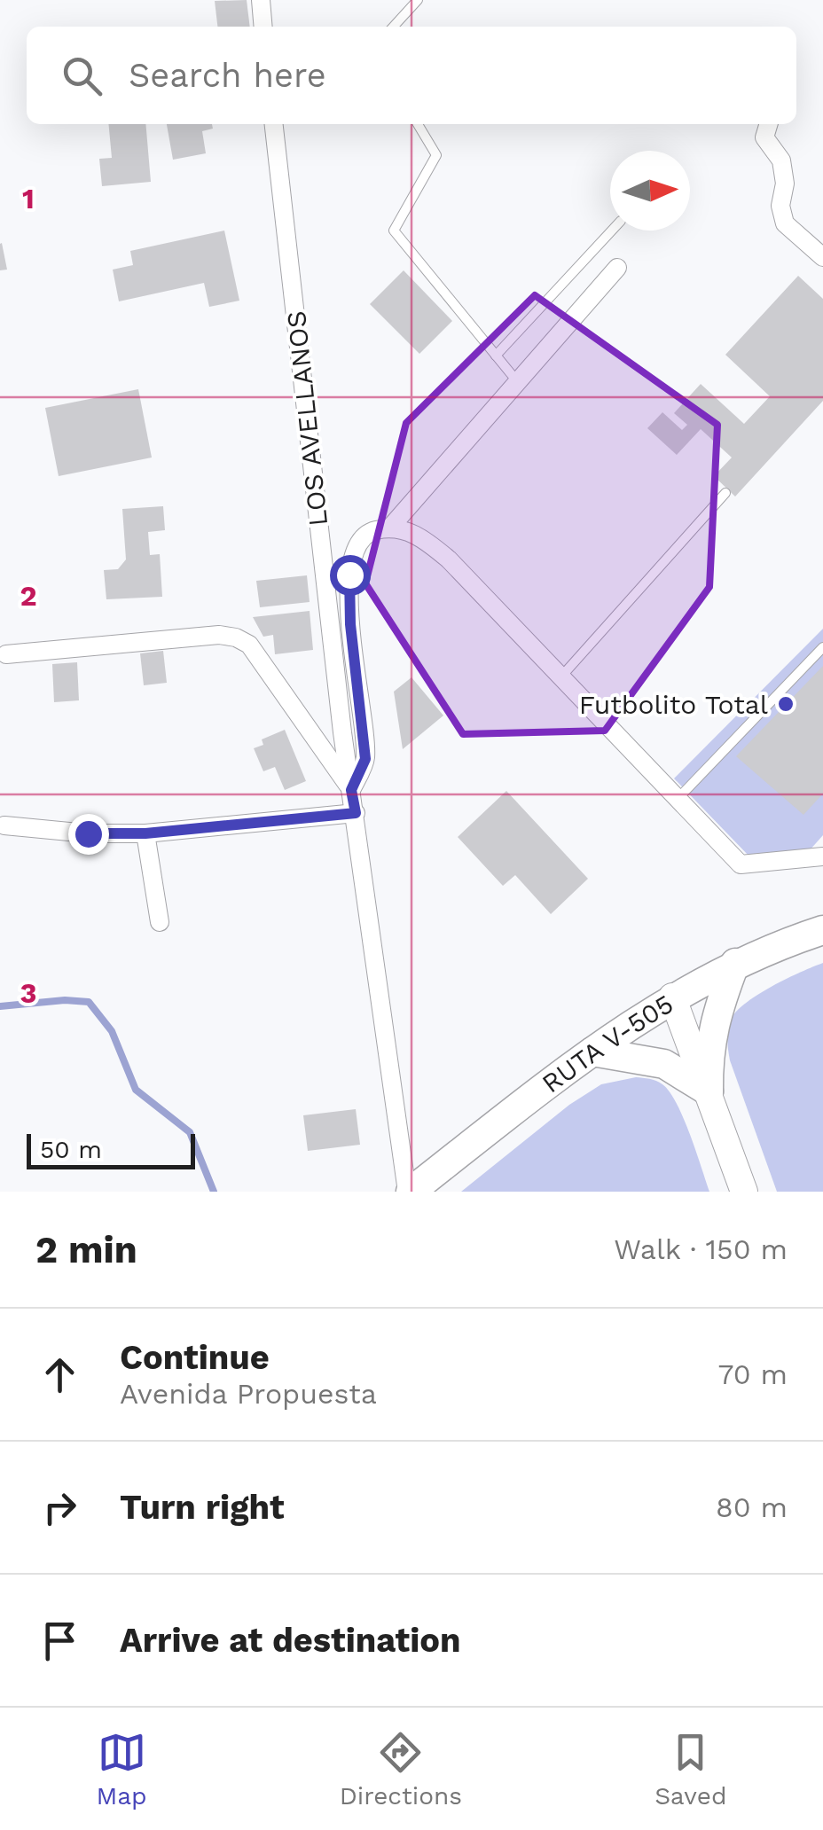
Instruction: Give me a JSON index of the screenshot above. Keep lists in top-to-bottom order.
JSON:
{
  "streets": {
    "main road": ["RUTA V-505"],
    "street": ["LOS AVELLANOS"]
  },
  "crossings": [
    ["LOS AVELLANOS", "RUTA V-505"]
  ],
  "places": ["Futbolito Total"],
  "scale_bar": "50 m",
  "north": "right",
  "page": {
    "search": "Search here",
    "scale": "50 m",
    "heading": ["2 min", "Walk · 150 m"],
    "list": [
      ["Continue", "Avenida Propuesta", "70 m"],
      ["Turn right", "80 m"],
      "Arrive at destination"
    ],
    "nav": ["Map", "Directions", "Saved"]
  },
  "grid": {
    "rows": ["1", "2", "3"]
  }
}
